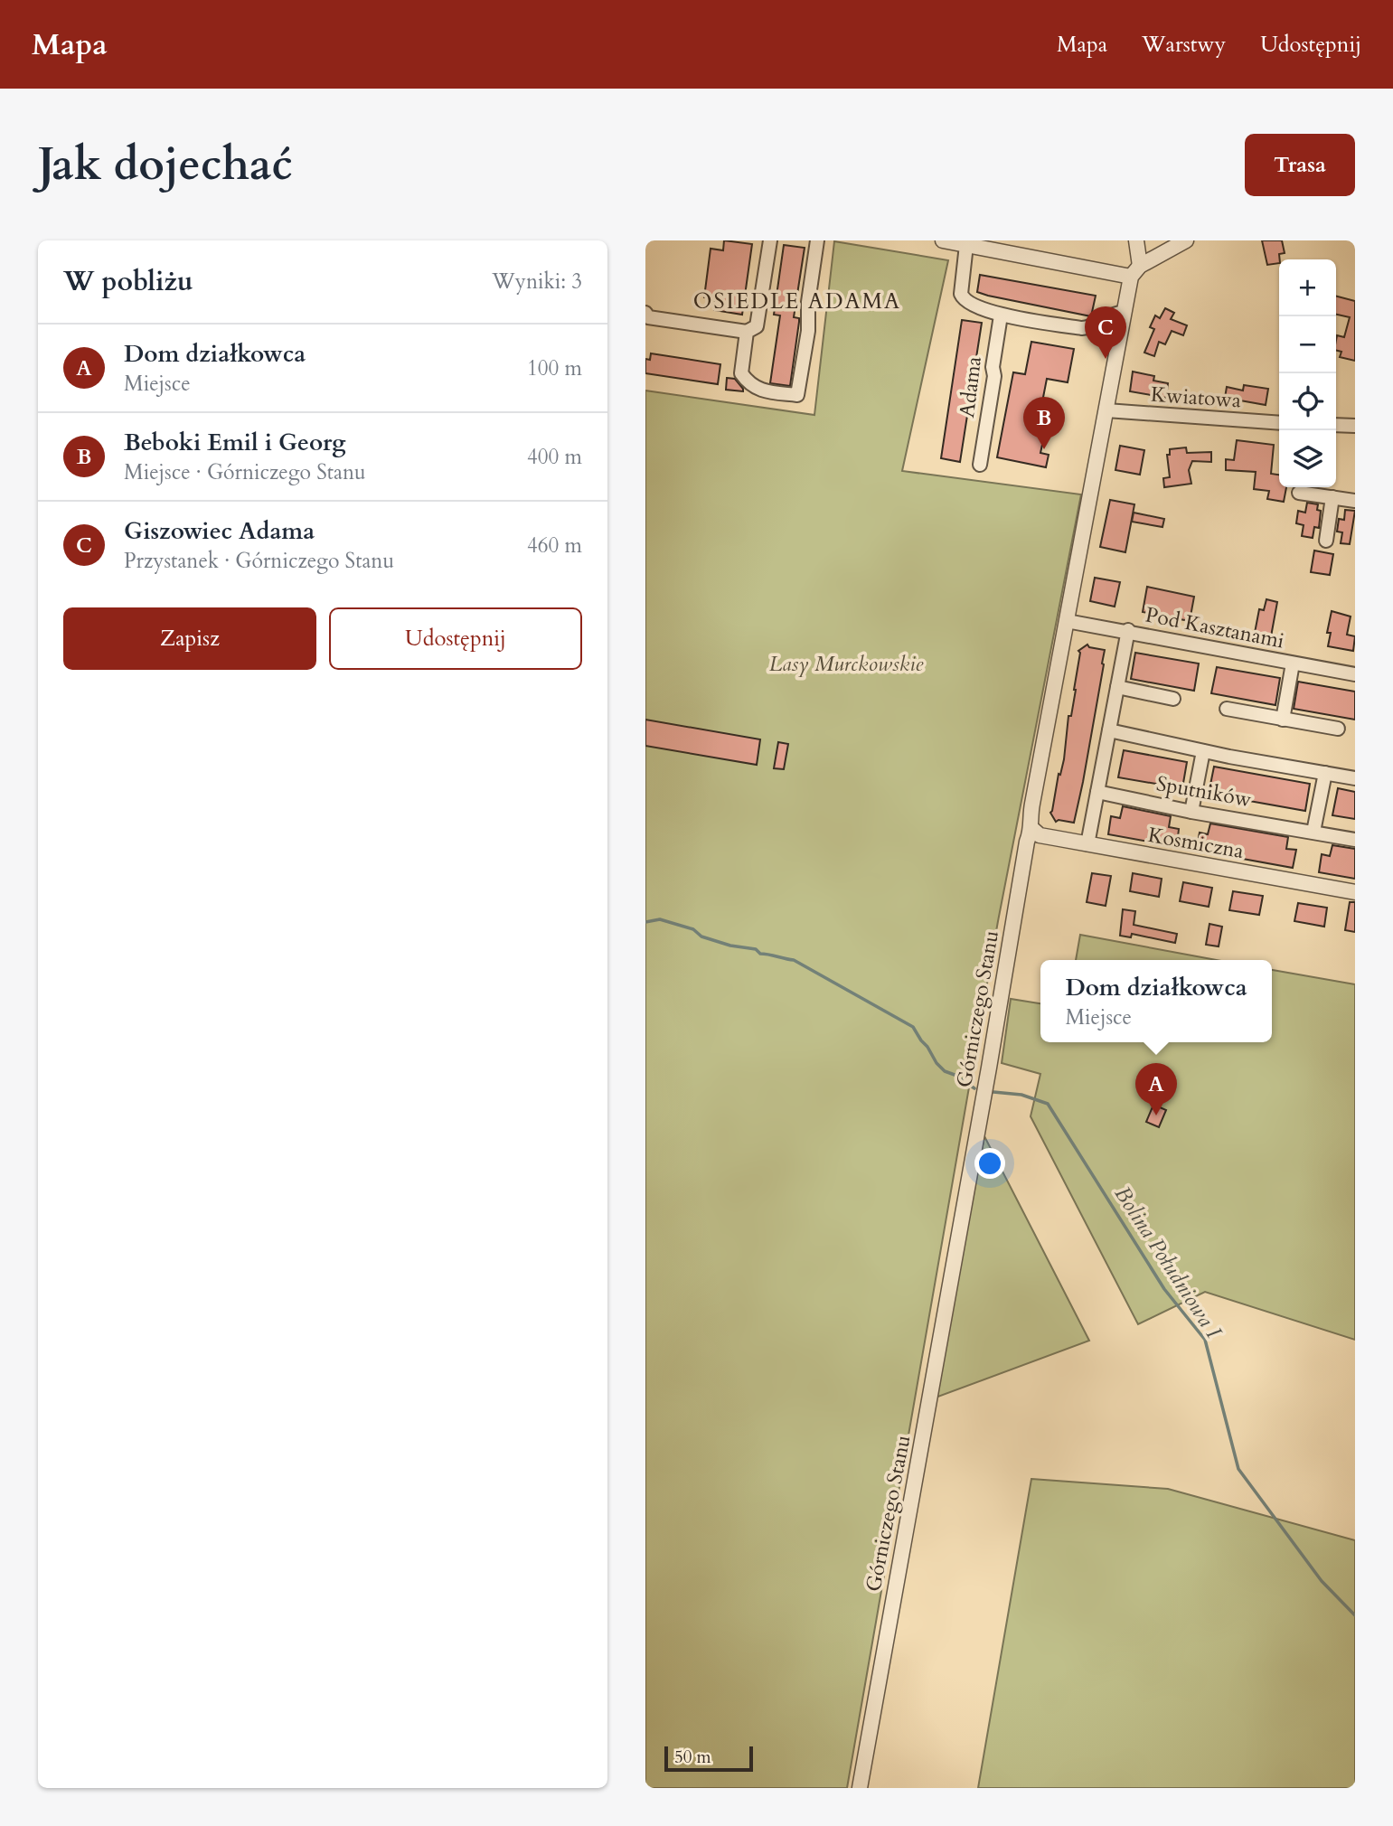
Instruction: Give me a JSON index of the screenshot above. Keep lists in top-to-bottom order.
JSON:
{
  "streets": {
    "street": [
      "Adama",
      "Kwiatowa",
      "Pod Kasztanami",
      "Sputników",
      "Kosmiczna",
      "Górniczego Stanu"
    ]
  },
  "crossings": [
    ["Kwiatowa", "Górniczego Stanu"],
    ["Pod Kasztanami", "Górniczego Stanu"],
    ["Kosmiczna", "Górniczego Stanu"]
  ],
  "districts": ["OSIEDLE ADAMA"],
  "water": ["Bolina Południowa I"],
  "parks": ["Lasy Murckowskie"],
  "scale_bar": "50 m",
  "page": {
    "header": "Mapa",
    "nav": ["Mapa", "Warstwy", "Udostępnij"],
    "buttons": [
      "Trasa",
      ["Zapisz", "Udostępnij"]
    ],
    "title": "Jak dojechać",
    "heading": ["W pobliżu", "Wyniki: 3"],
    "map_buttons": ["+", "−"],
    "pins": ["C", "B", "A"],
    "list": [
      {
        "mark": "A",
        "name": "Dom działkowca",
        "note": "Miejsce",
        "value": "100 m"
      },
      {
        "mark": "B",
        "name": "Beboki Emil i Georg",
        "note": "Miejsce · Górniczego Stanu",
        "value": "400 m"
      },
      {
        "mark": "C",
        "name": "Giszowiec Adama",
        "note": "Przystanek · Górniczego Stanu",
        "value": "460 m"
      }
    ],
    "popup": ["Dom działkowca", "Miejsce"],
    "scale": "50 m"
  }
}
